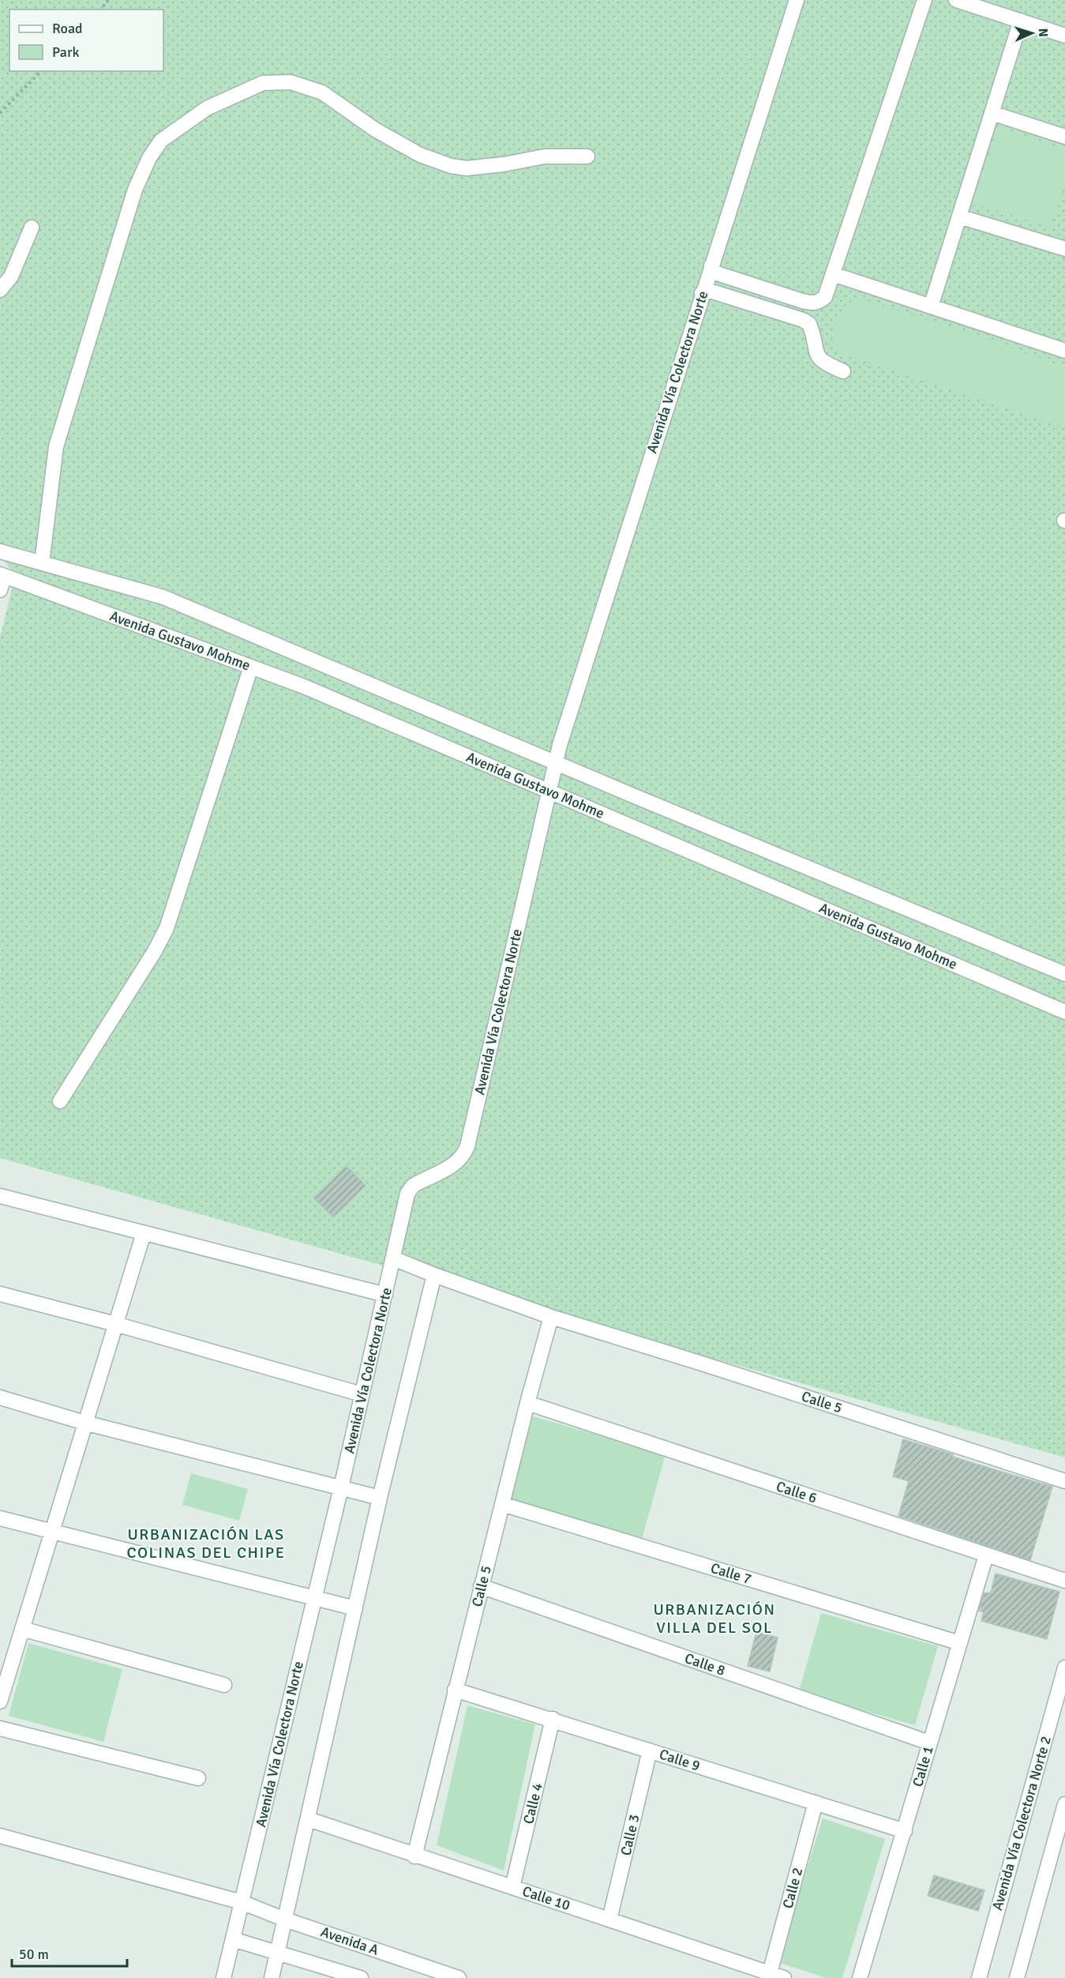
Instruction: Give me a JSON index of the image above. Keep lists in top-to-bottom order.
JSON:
{
  "streets": {
    "street": [
      "Avenida Vía Colectora Norte",
      "Avenida Gustavo Mohme",
      "Calle 5",
      "Calle 6",
      "Calle 7",
      "Calle 8",
      "Calle 9",
      "Calle 1",
      "Calle 4",
      "Avenida Vía Colectora Norte 2",
      "Calle 3",
      "Calle 2",
      "Calle 10",
      "Avenida A"
    ]
  },
  "crossings": [
    ["Avenida Vía Colectora Norte", "Avenida Gustavo Mohme"],
    ["Avenida Vía Colectora Norte", "Calle 5"],
    ["Avenida Vía Colectora Norte", "Avenida A"],
    ["Calle 5", "Calle 6"],
    ["Calle 5", "Calle 7"],
    ["Calle 5", "Calle 8"],
    ["Calle 5", "Calle 9"],
    ["Calle 5", "Calle 10"],
    ["Calle 6", "Calle 1"],
    ["Calle 7", "Calle 1"],
    ["Calle 8", "Calle 1"],
    ["Calle 9", "Calle 1"],
    ["Calle 9", "Calle 4"],
    ["Calle 9", "Calle 3"],
    ["Calle 9", "Calle 2"],
    ["Calle 4", "Calle 10"],
    ["Calle 3", "Calle 10"],
    ["Calle 2", "Calle 10"]
  ],
  "districts": ["URBANIZACIÓN LAS COLINAS DEL CHIPE", "URBANIZACIÓN VILLA DEL SOL"],
  "legend": ["Road", "Park"],
  "scale_bar": "50 m",
  "north": "right"
}
